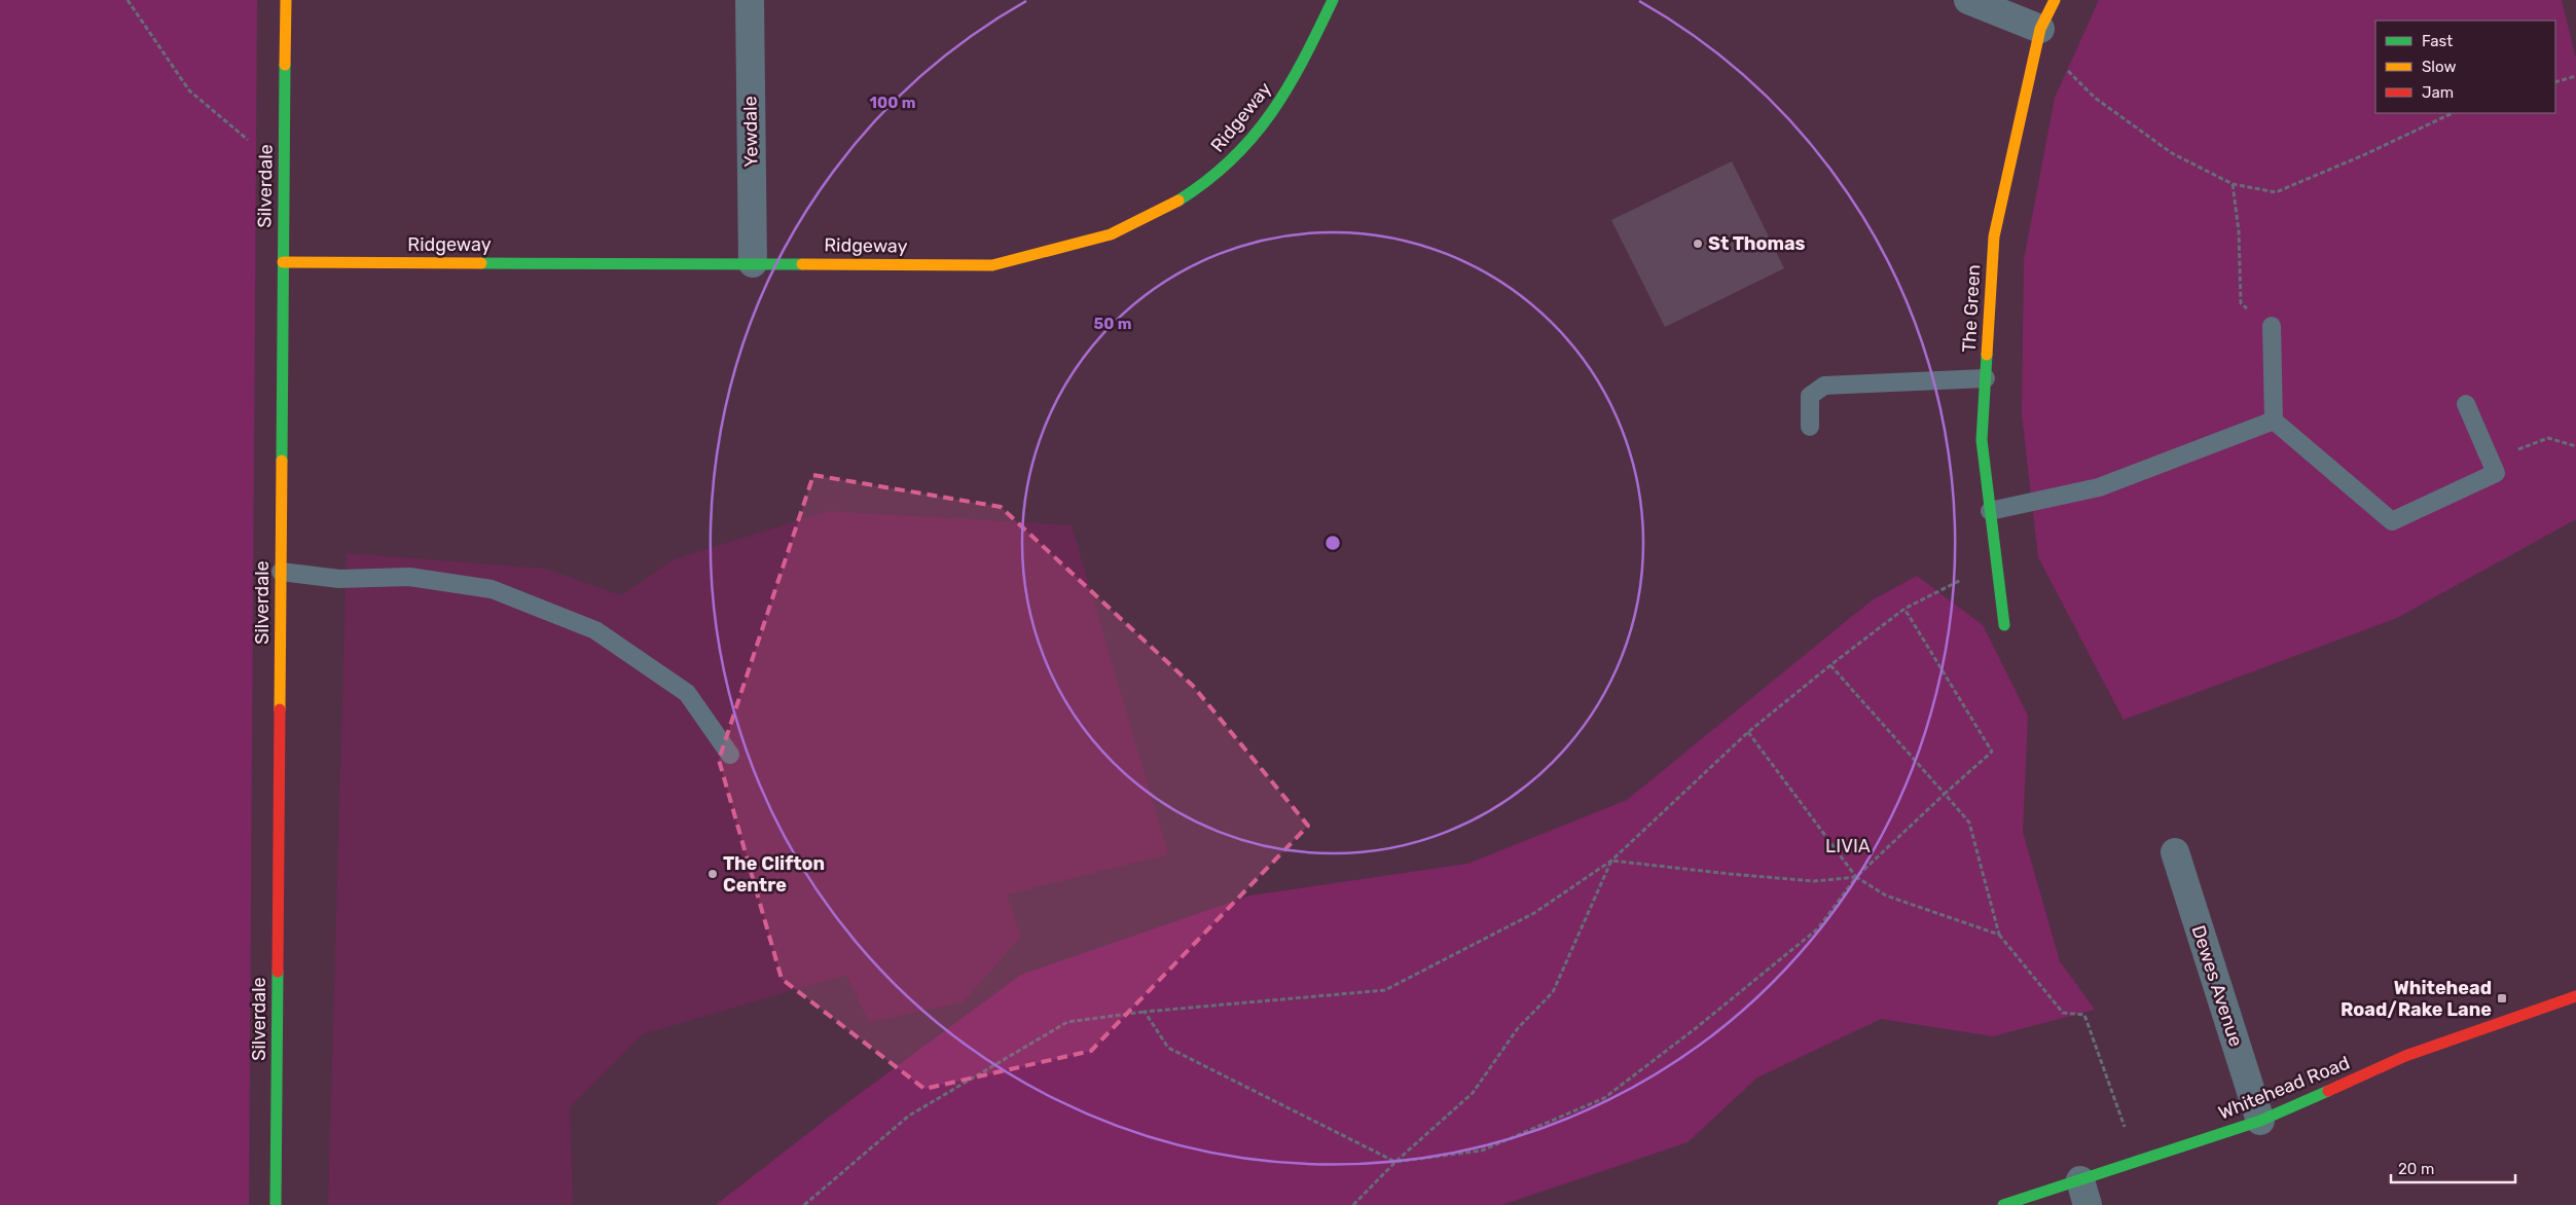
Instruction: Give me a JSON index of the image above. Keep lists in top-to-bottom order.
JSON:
{
  "streets": {
    "street": [
      "Ridgeway",
      "Yewdale",
      "Silverdale",
      "The Green",
      "Dewes Avenue",
      "Whitehead Road"
    ]
  },
  "crossings": [
    ["Ridgeway", "Yewdale"],
    ["Ridgeway", "Silverdale"],
    ["Dewes Avenue", "Whitehead Road"]
  ],
  "parks": ["LIVIA"],
  "places": {
    "other": ["St Thomas", "The Clifton Centre"],
    "transit": ["Whitehead Road/Rake Lane"]
  },
  "legend": ["Fast", "Slow", "Jam"],
  "scale_bar": "20 m",
  "rings": ["100 m", "50 m"]
}
